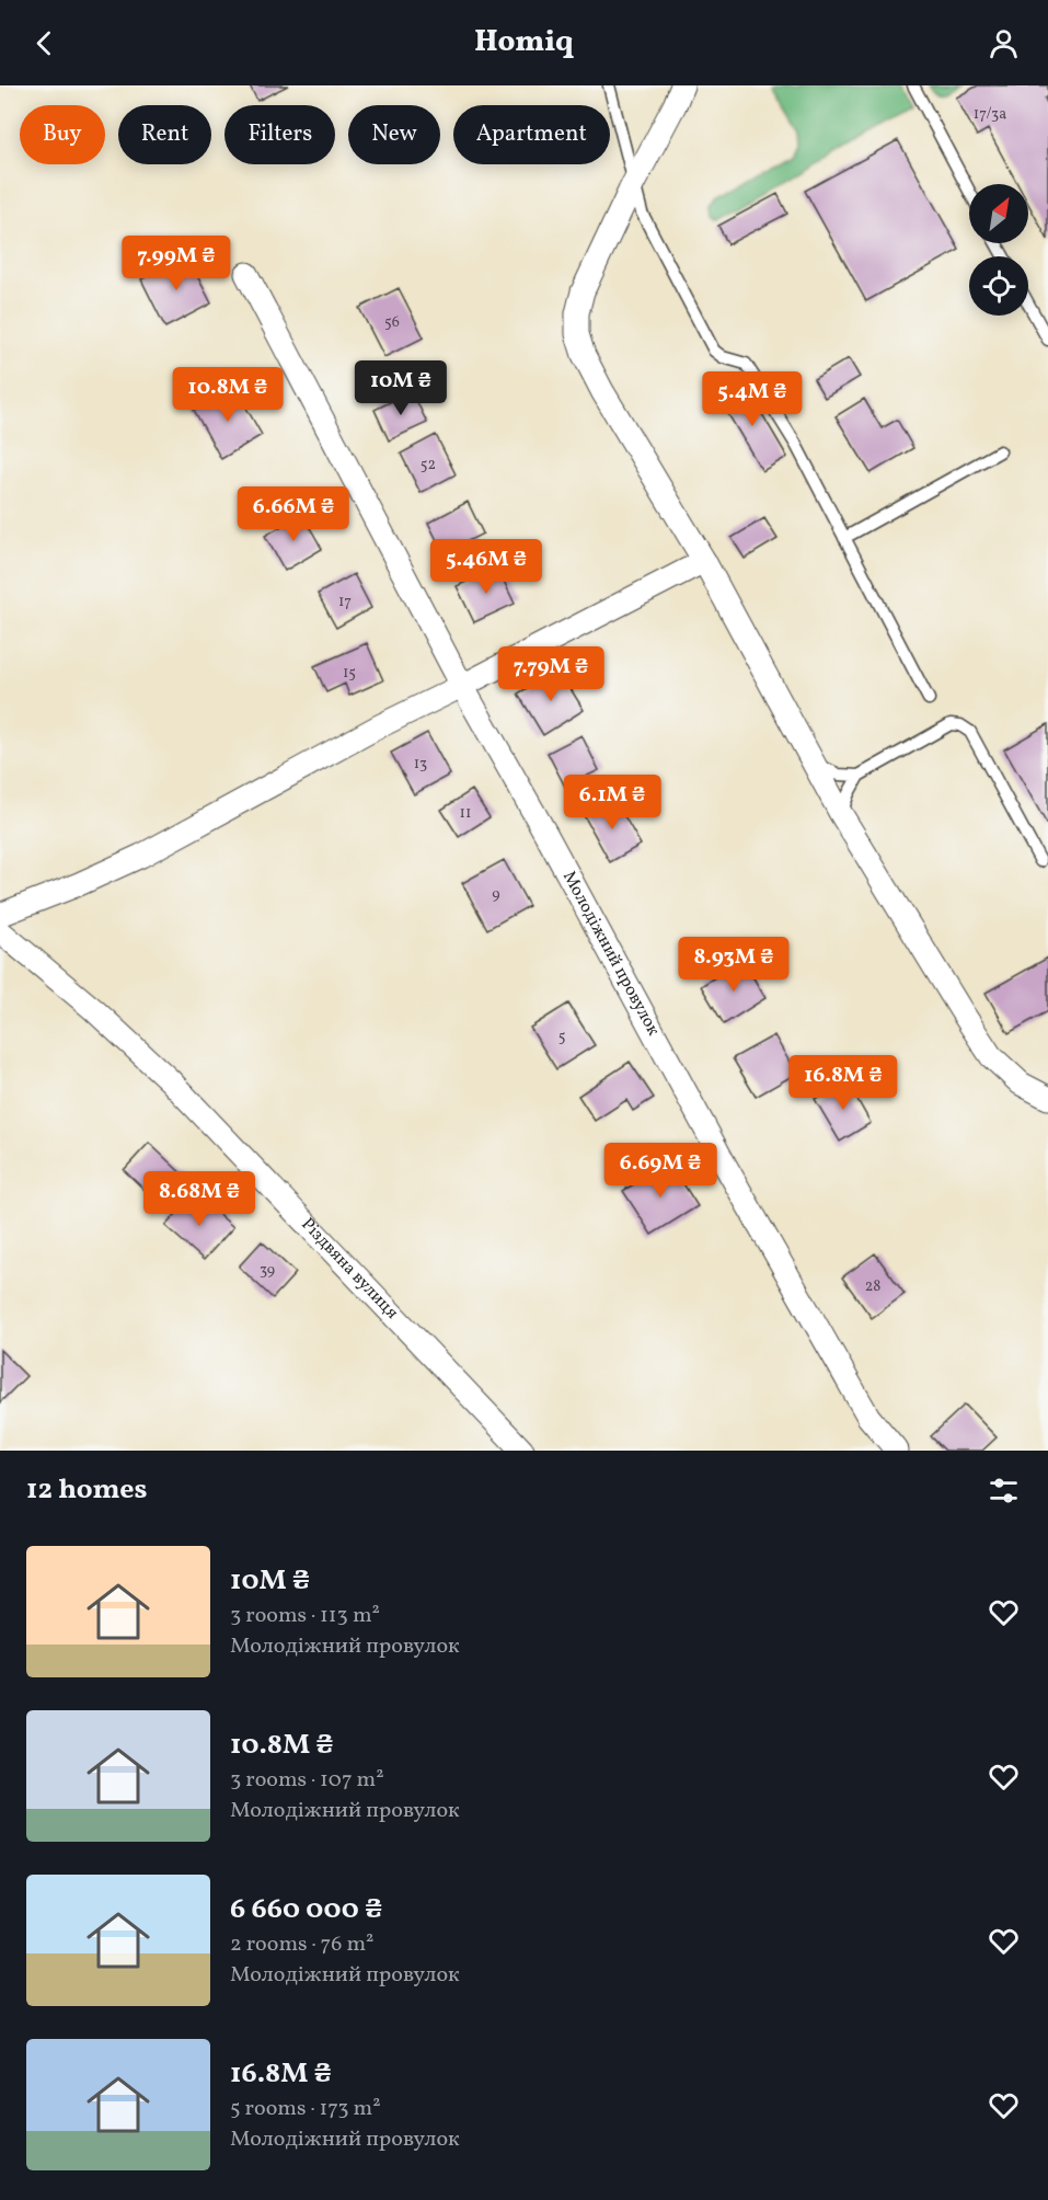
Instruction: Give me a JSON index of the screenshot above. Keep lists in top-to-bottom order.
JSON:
{
  "streets": {
    "street": ["Молодіжний провулок", "Різдвяна вулиця"]
  },
  "house_numbers": [
    "17/3а",
    "56",
    "52",
    "17",
    "15",
    "13",
    "11",
    "9",
    "5",
    "39",
    "28"
  ],
  "north": "top right",
  "page": {
    "header": "Homiq",
    "chip": [
      "Buy",
      "Rent",
      "Filters",
      "New",
      "Apartment"
    ],
    "price": [
      "7.99M ₴",
      "10M ₴",
      "10.8M ₴",
      "5.4M ₴",
      "6.66M ₴",
      "5.46M ₴",
      "7.79M ₴",
      "6.1M ₴",
      "8.93M ₴",
      "16.8M ₴",
      "6.69M ₴",
      "8.68M ₴"
    ],
    "heading": "12 homes",
    "list": [
      {
        "name": "10M ₴",
        "note": "3 rooms · 113 m² · Молодіжний провулок"
      },
      {
        "name": "10.8M ₴",
        "note": "3 rooms · 107 m² · Молодіжний провулок"
      },
      {
        "name": "6 660 000 ₴",
        "note": "2 rooms · 76 m² · Молодіжний провулок"
      },
      {
        "name": "16.8M ₴",
        "note": "5 rooms · 173 m² · Молодіжний провулок"
      }
    ]
  }
}
